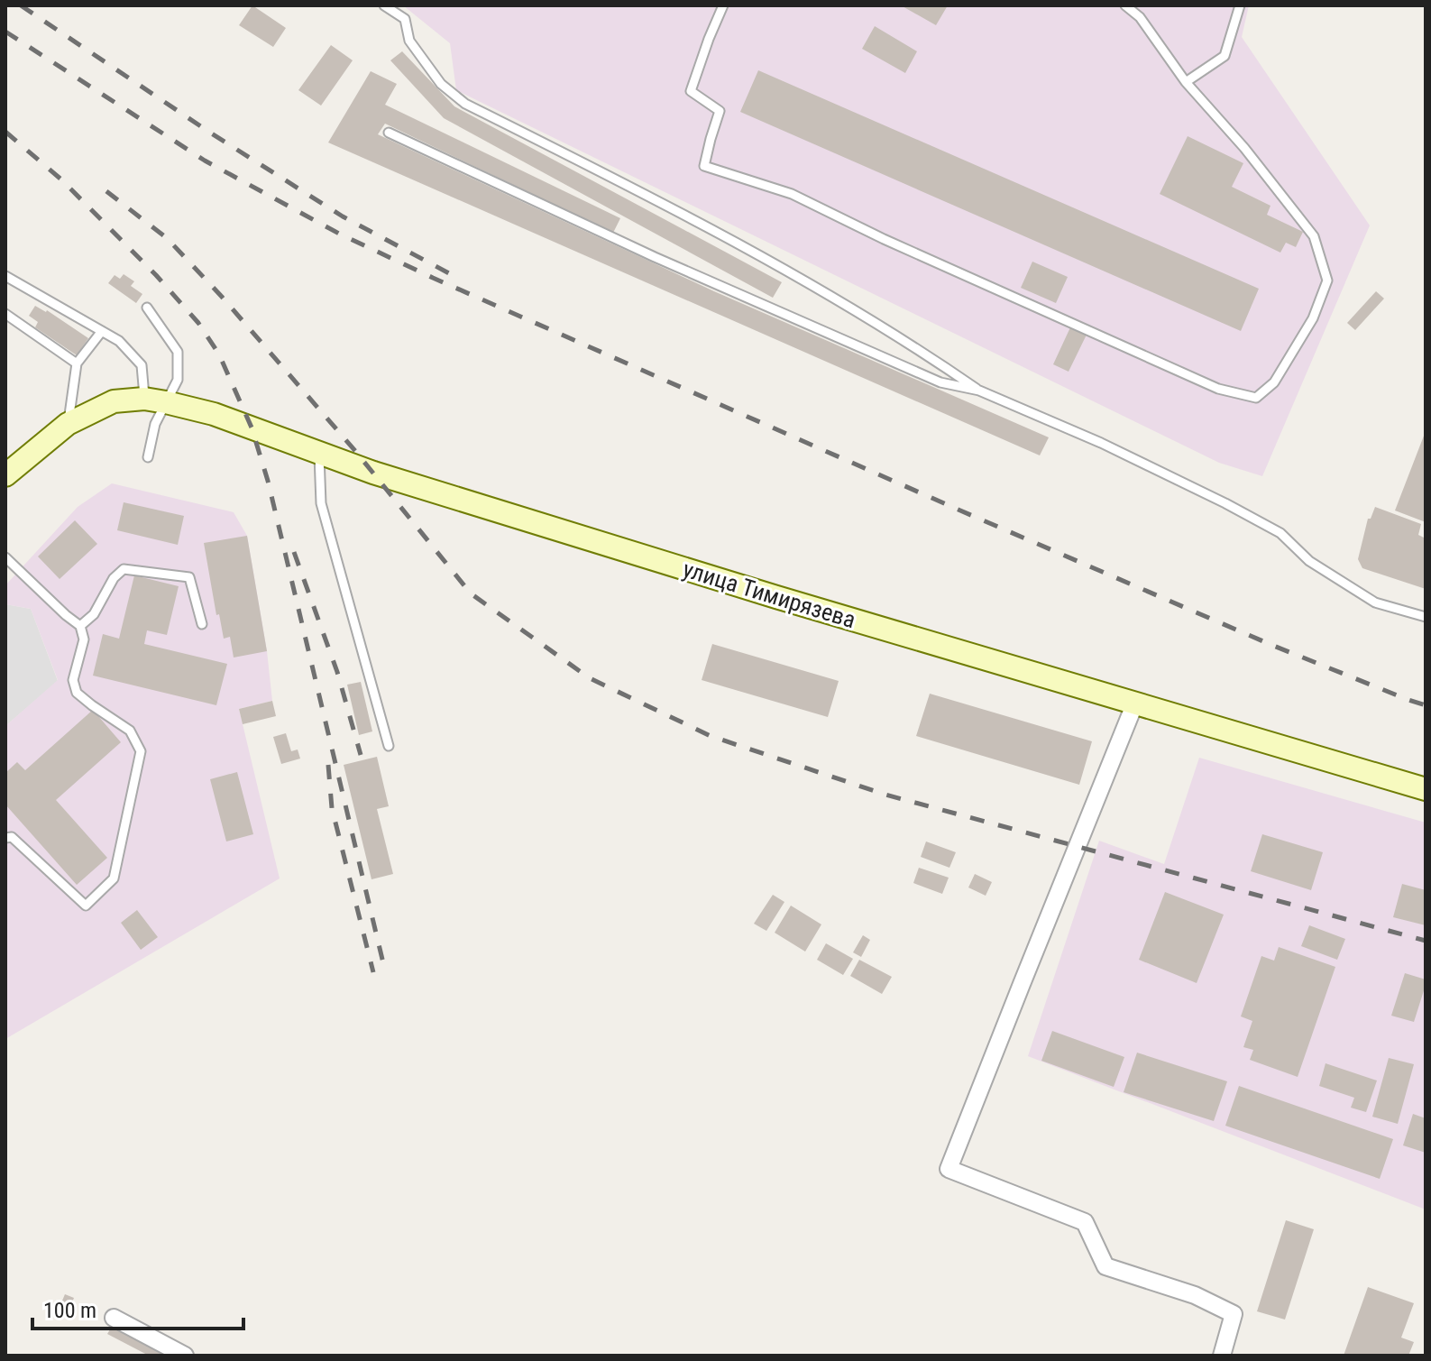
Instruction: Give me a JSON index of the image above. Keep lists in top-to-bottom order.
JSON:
{
  "streets": {
    "main road": ["улица Тимирязева"]
  },
  "scale_bar": "100 m"
}
